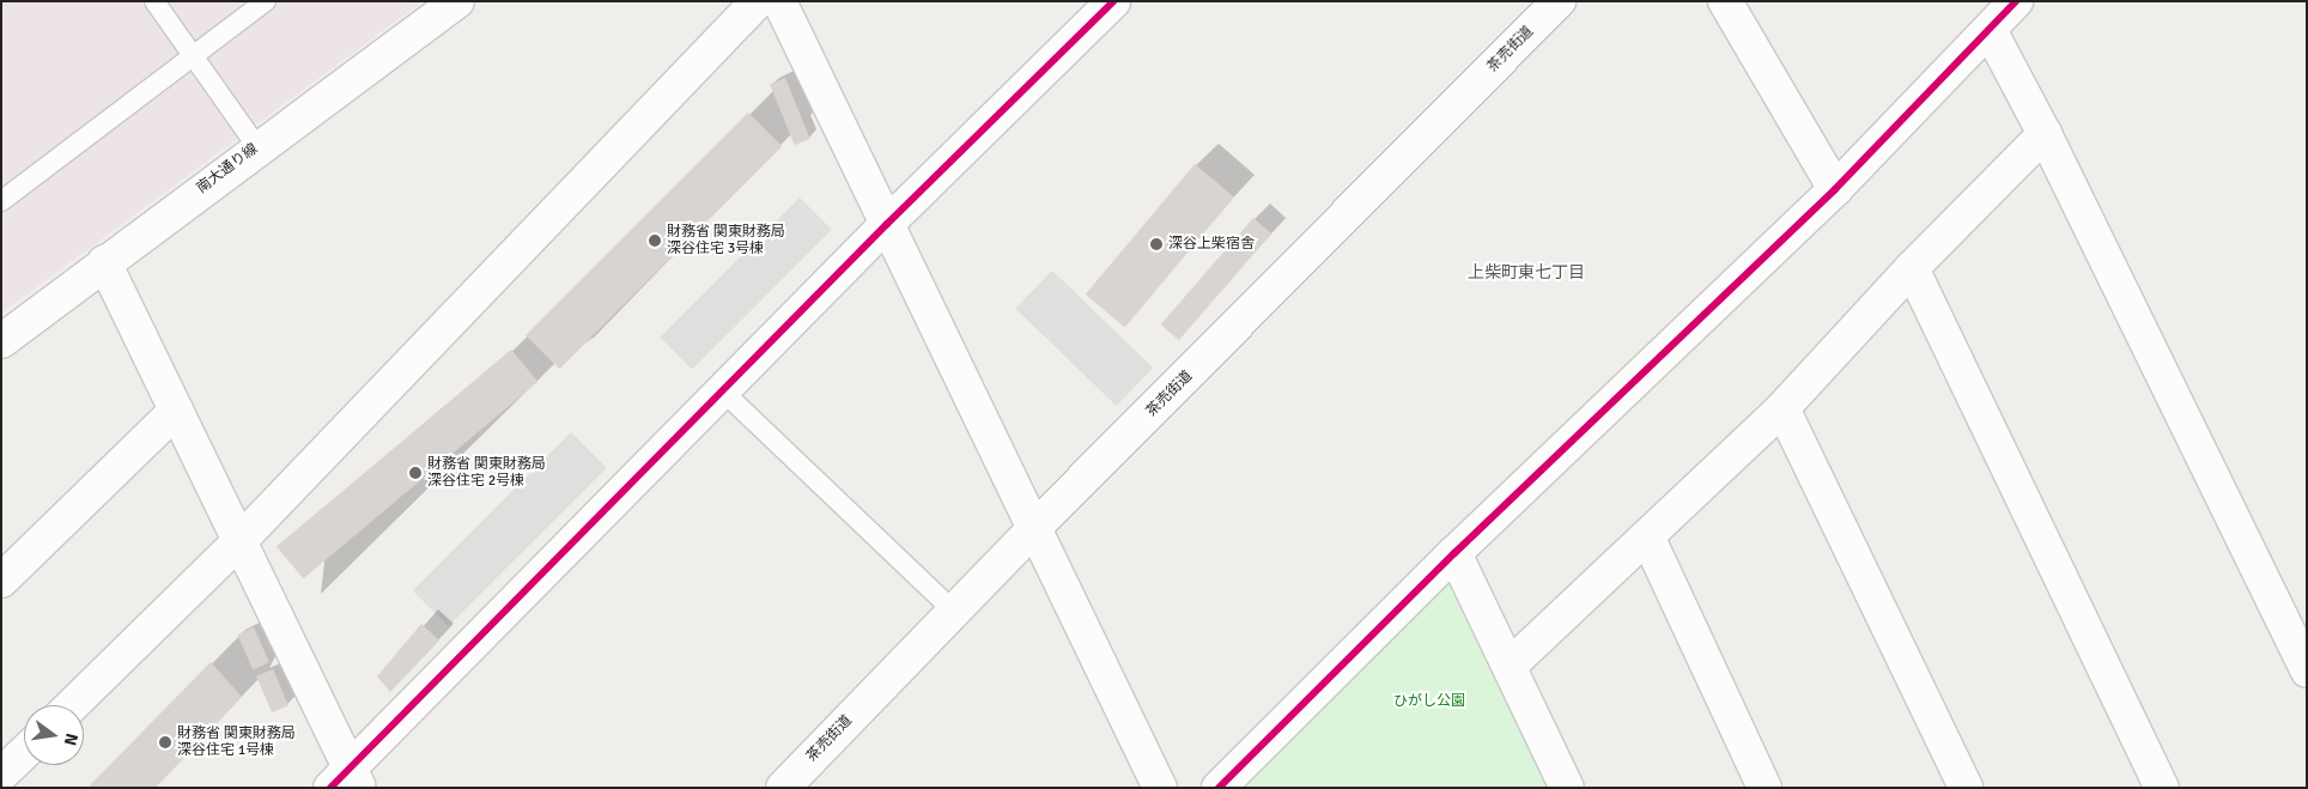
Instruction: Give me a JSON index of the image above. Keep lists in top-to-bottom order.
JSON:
{
  "streets": {
    "street": ["茶売街道", "南大通り線"]
  },
  "districts": ["上柴町東七丁目"],
  "parks": ["ひがし公園"],
  "places": [
    "財務省 関東財務局 深谷住宅 3号棟",
    "深谷上柴宿舎",
    "財務省 関東財務局 深谷住宅 2号棟",
    "財務省 関東財務局 深谷住宅 1号棟"
  ],
  "north": "right"
}
